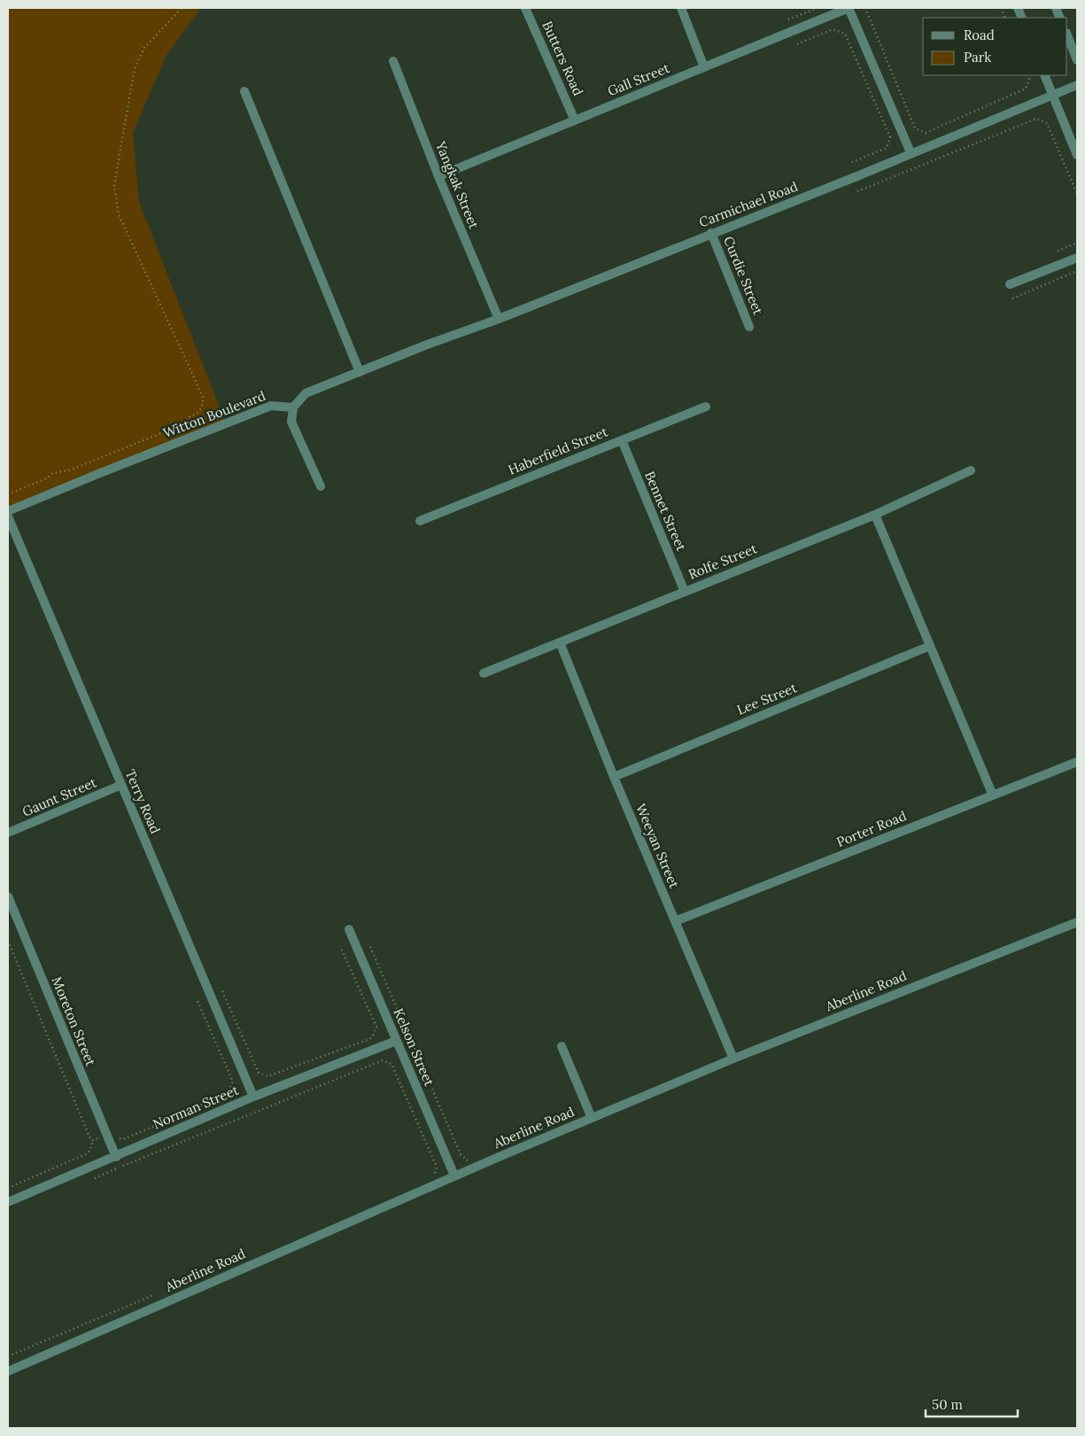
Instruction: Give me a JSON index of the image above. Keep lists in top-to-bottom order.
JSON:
{
  "streets": {
    "street": [
      "Butters Road",
      "Gall Street",
      "Yangkak Street",
      "Carmichael Road",
      "Curdie Street",
      "Witton Boulevard",
      "Haberfield Street",
      "Bennet Street",
      "Rolfe Street",
      "Lee Street",
      "Gaunt Street",
      "Terry Road",
      "Porter Road",
      "Weeyan Street",
      "Aberline Road",
      "Moreton Street",
      "Kelson Street",
      "Norman Street"
    ]
  },
  "crossings": [
    ["Butters Road", "Gall Street"],
    ["Gall Street", "Yangkak Street"],
    ["Yangkak Street", "Carmichael Road"],
    ["Carmichael Road", "Curdie Street"],
    ["Haberfield Street", "Bennet Street"],
    ["Bennet Street", "Rolfe Street"],
    ["Rolfe Street", "Weeyan Street"],
    ["Lee Street", "Weeyan Street"],
    ["Gaunt Street", "Terry Road"],
    ["Terry Road", "Norman Street"],
    ["Porter Road", "Weeyan Street"],
    ["Weeyan Street", "Aberline Road"],
    ["Aberline Road", "Kelson Street"],
    ["Moreton Street", "Norman Street"],
    ["Kelson Street", "Norman Street"]
  ],
  "legend": ["Road", "Park"],
  "scale_bar": "50 m"
}
